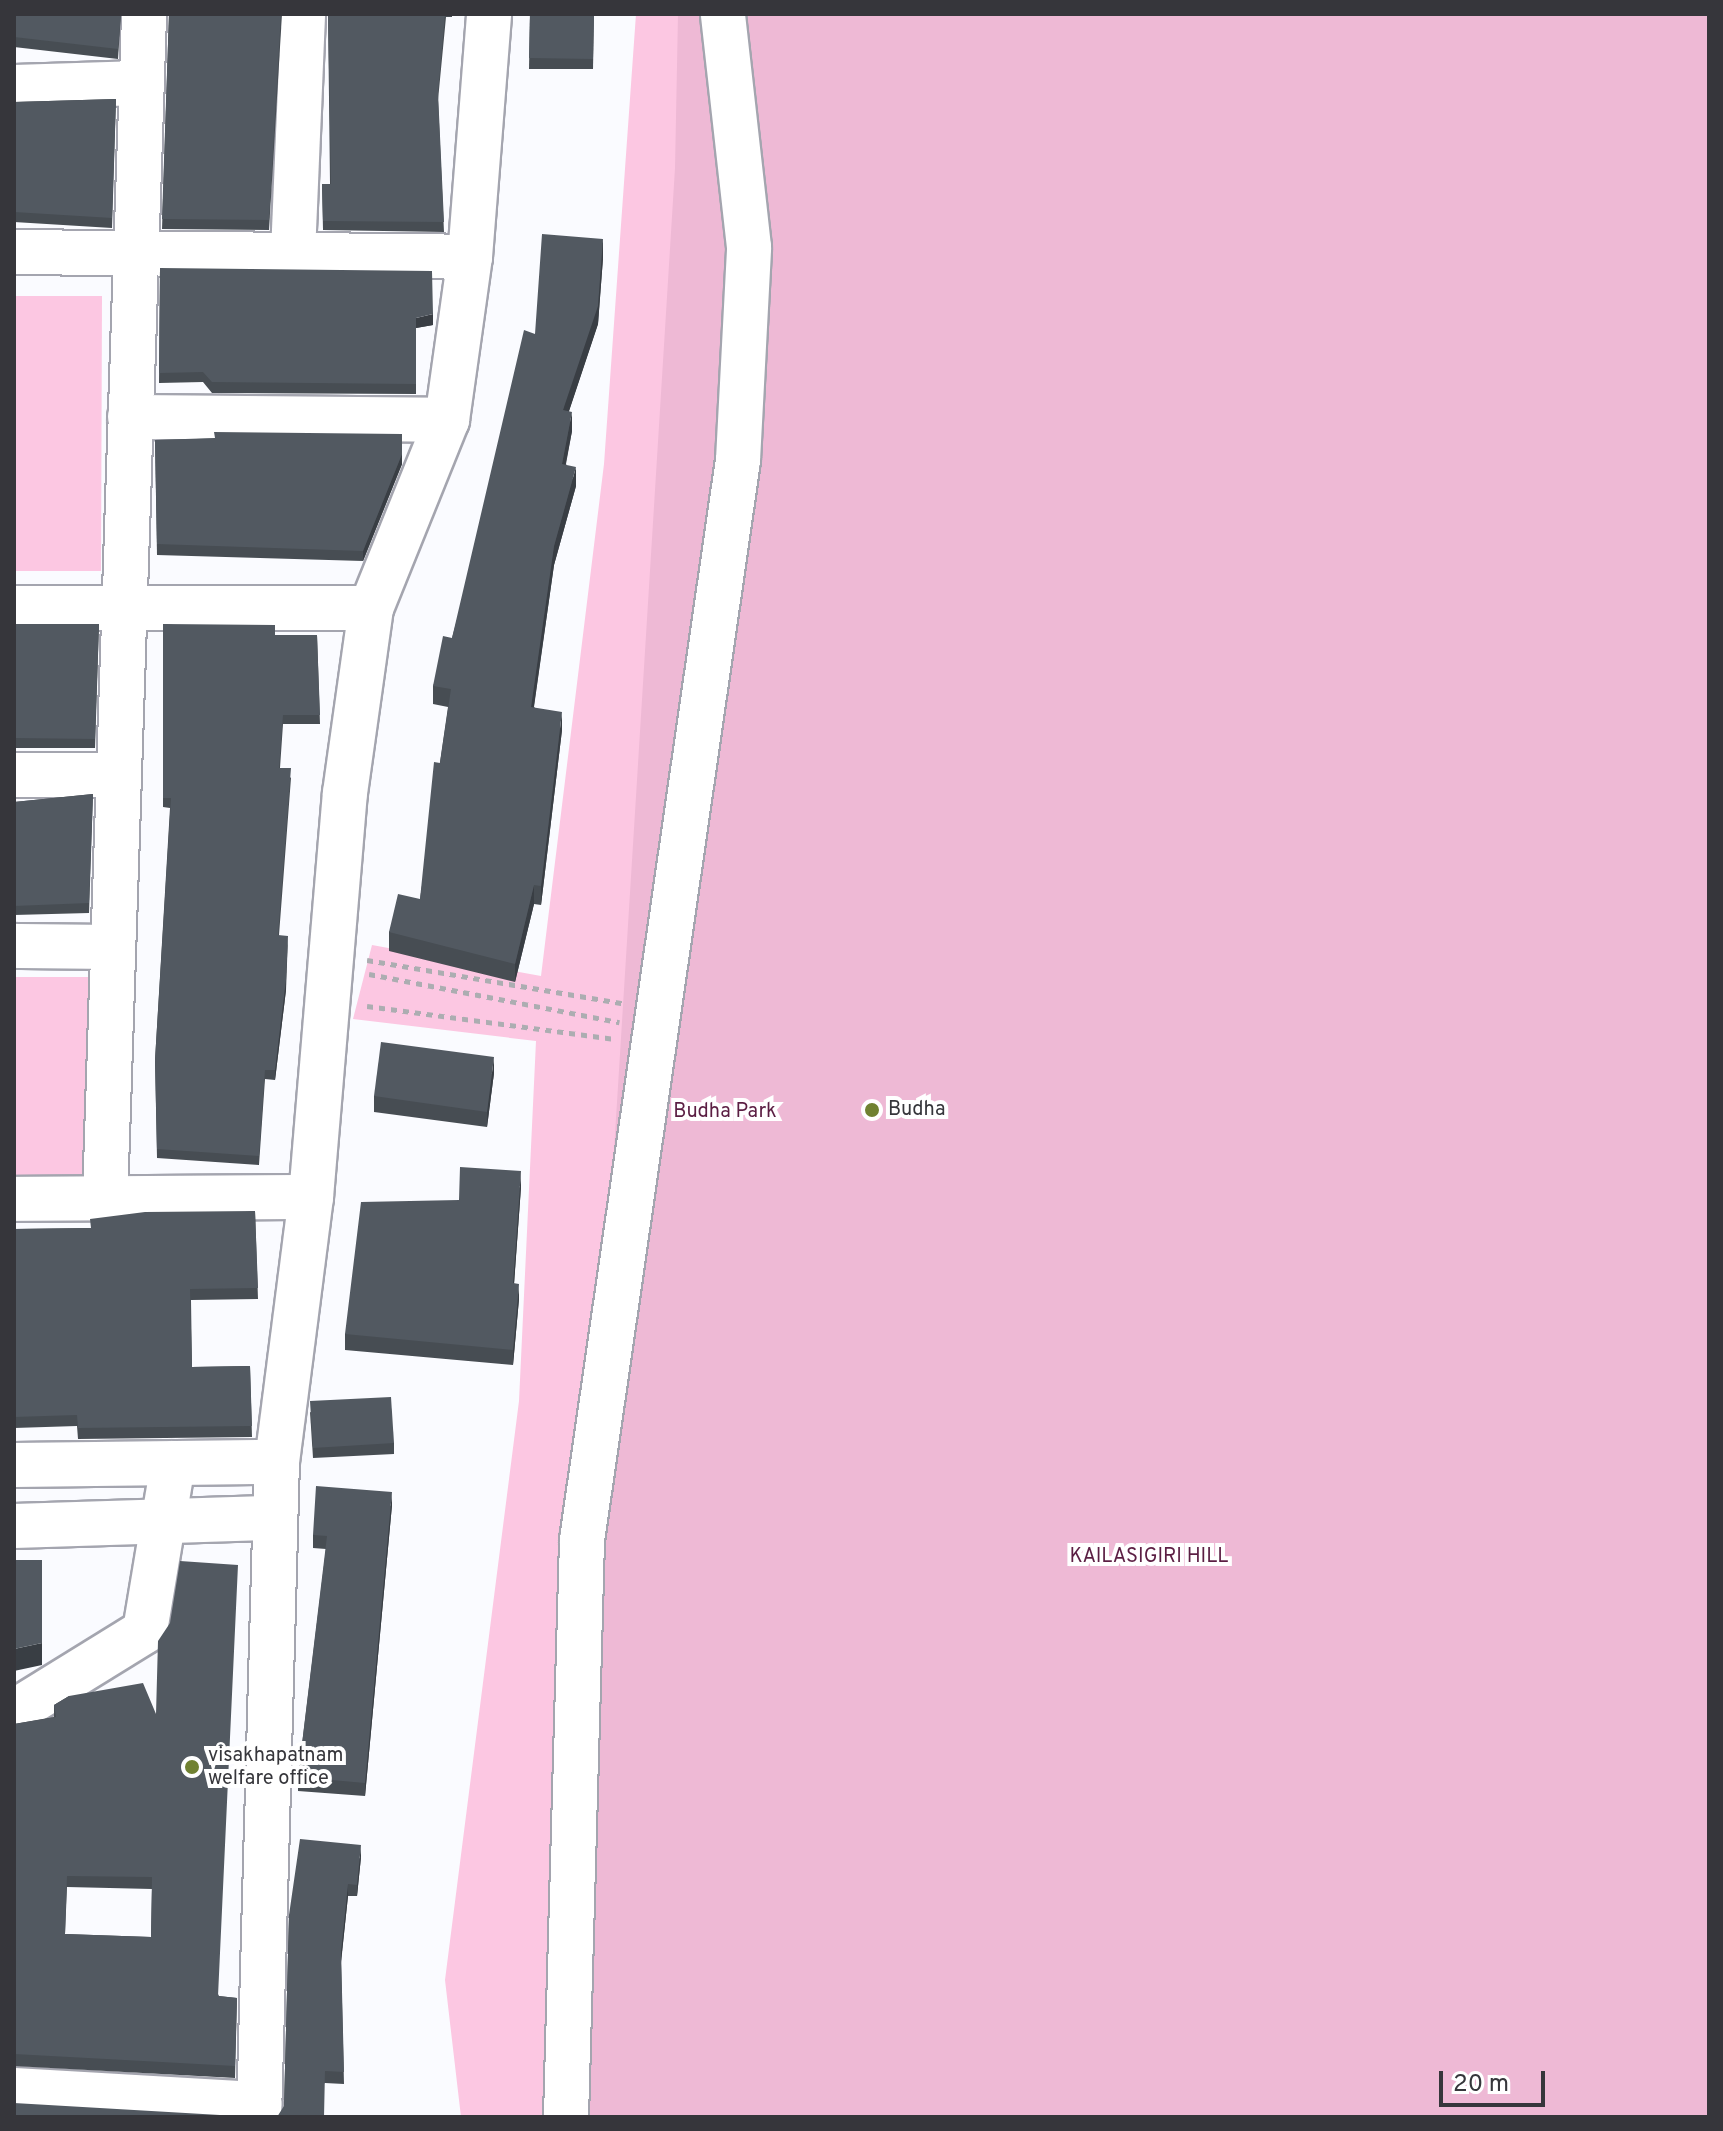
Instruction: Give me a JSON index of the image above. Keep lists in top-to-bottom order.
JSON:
{
  "parks": ["Budha Park", "KAILASIGIRI HILL"],
  "places": ["Budha", "visakhapatnam welfare office"],
  "scale_bar": "20 m"
}
